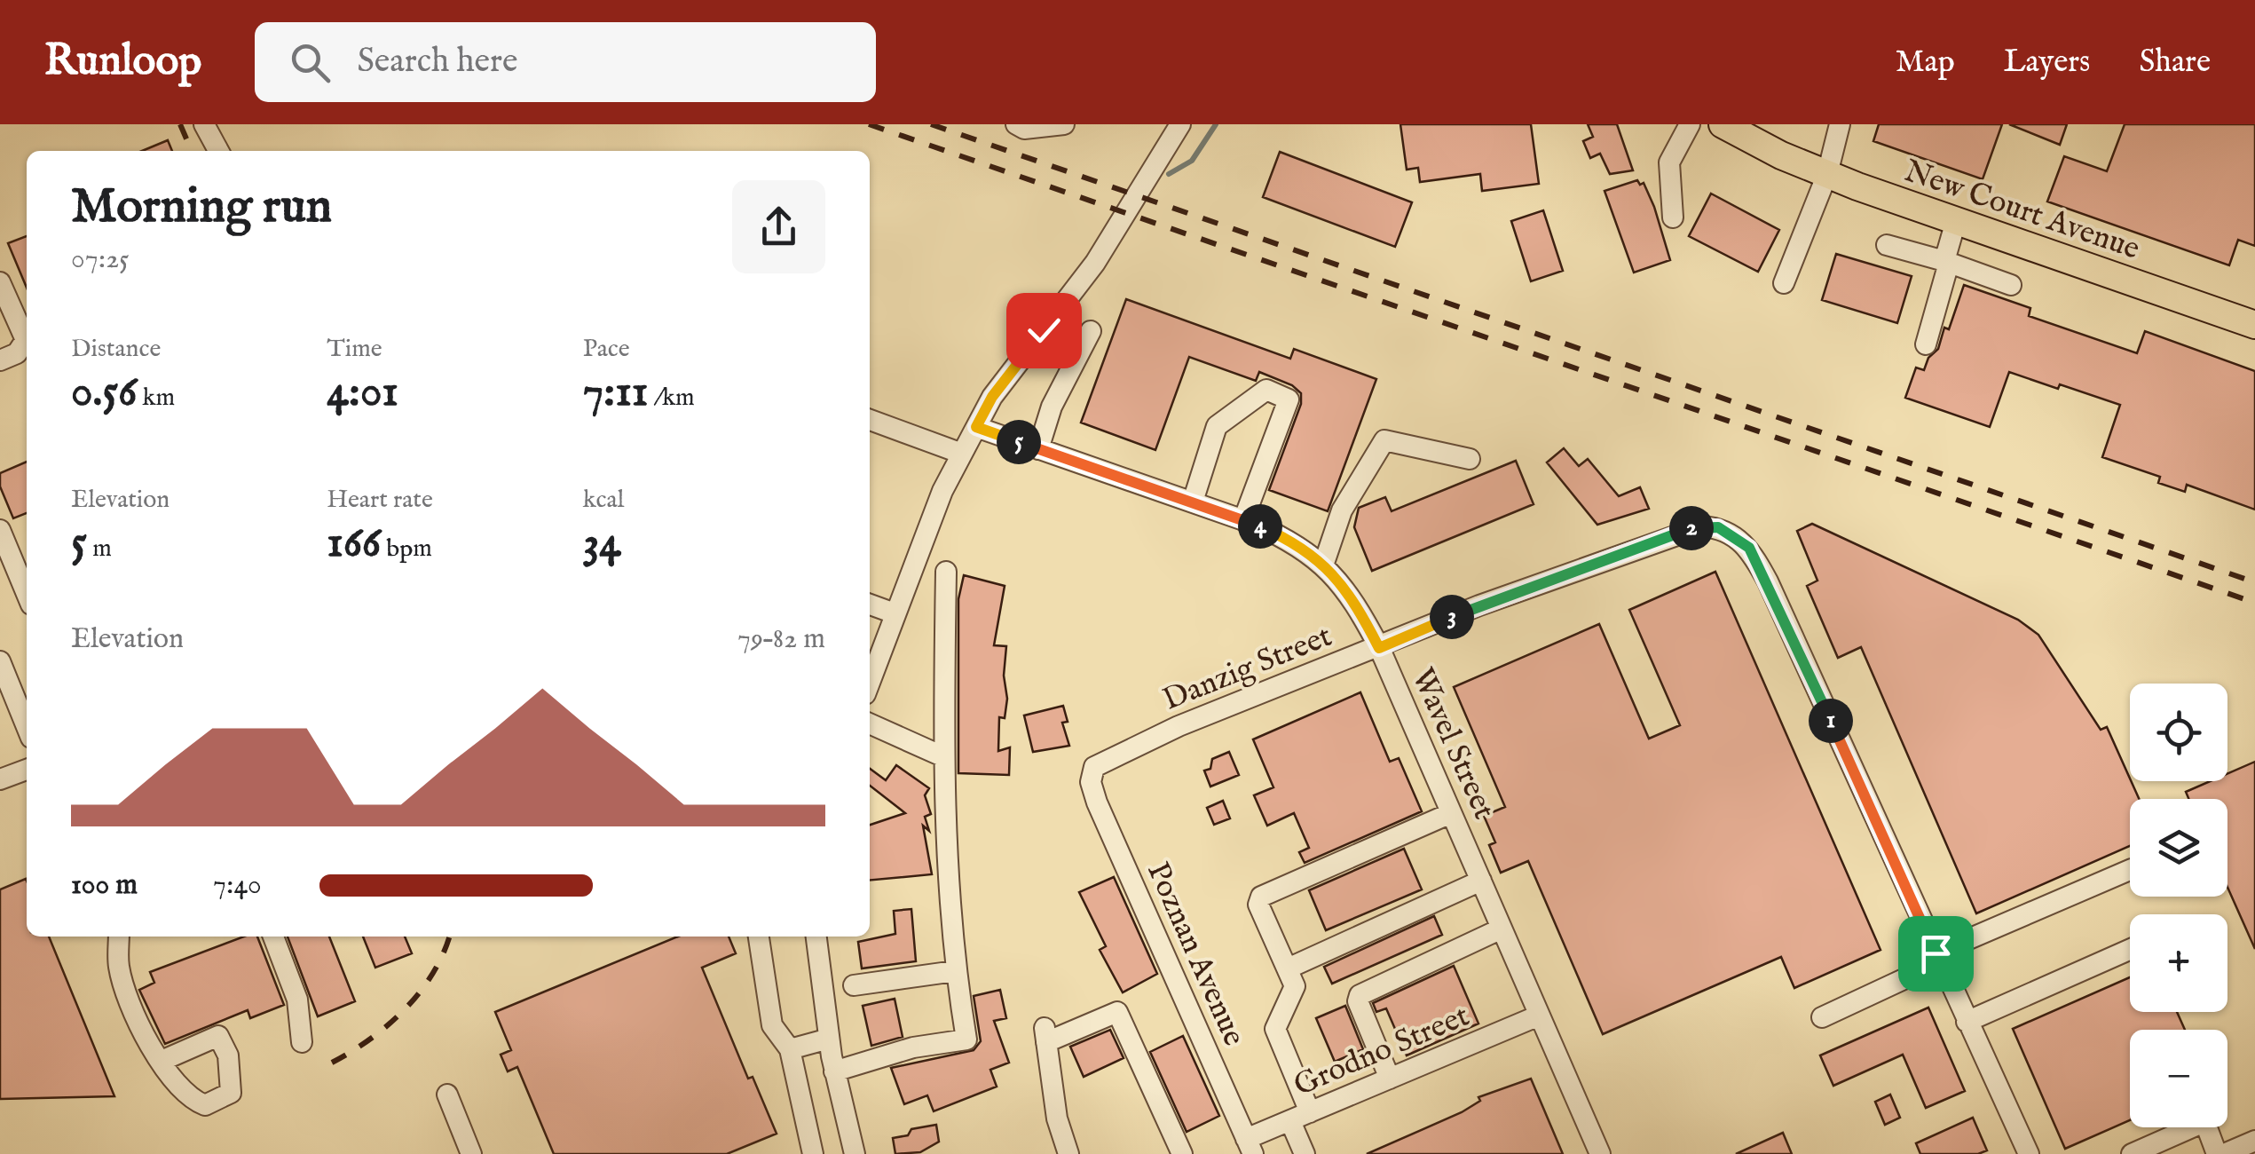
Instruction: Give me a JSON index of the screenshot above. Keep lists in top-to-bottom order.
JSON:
{
  "streets": {
    "main road": ["New Court Avenue"],
    "street": [
      "Danzig Street",
      "Wavel Street",
      "Poznan Avenue",
      "Grodno Street"
    ]
  },
  "crossings": [
    ["Danzig Street", "Wavel Street"],
    ["Danzig Street", "Poznan Avenue"],
    ["Wavel Street", "Grodno Street"],
    ["Poznan Avenue", "Grodno Street"]
  ],
  "page": {
    "header": "Runloop",
    "search": "Search here",
    "nav": ["Map", "Layers", "Share"],
    "heading": ["Morning run", "07:25"],
    "stats": [
      ["Distance", "0.56 km"],
      ["Time", "4:01"],
      ["Pace", "7:11 /km"],
      ["Elevation", "5 m"],
      ["Heart rate", "166 bpm"],
      ["kcal", "34"]
    ],
    "pins": [
      "5",
      "4",
      "2",
      "3",
      "1"
    ],
    "chart": ["Elevation", "79–82 m"],
    "map_buttons": ["+", "−"],
    "list": [
      {
        "name": "100 m",
        "note": "7:40"
      }
    ]
  }
}
